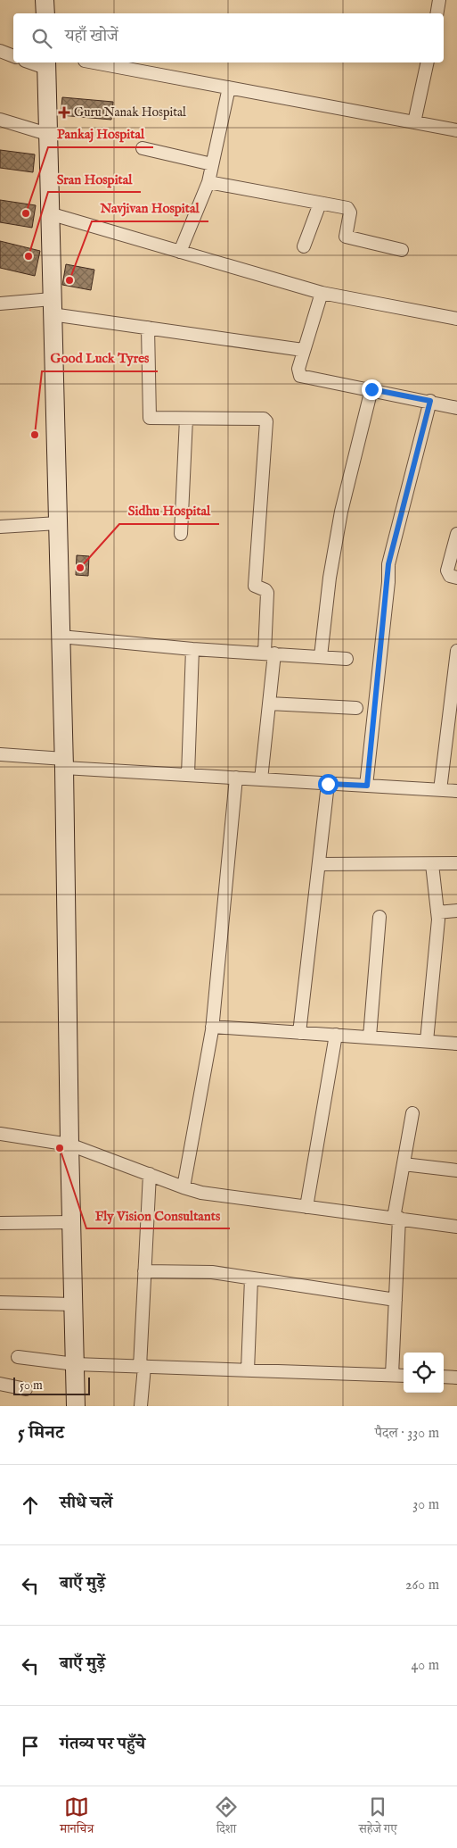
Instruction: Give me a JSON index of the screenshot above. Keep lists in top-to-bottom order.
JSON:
{
  "places": {
    "health": ["Guru Nanak Hospital"],
    "other": [
      "Pankaj Hospital",
      "Sran Hospital",
      "Navjivan Hospital",
      "Good Luck Tyres",
      "Sidhu Hospital",
      "Fly Vision Consultants"
    ]
  },
  "scale_bar": "50 m",
  "page": {
    "search": "यहाँ खोजें",
    "scale": "50 m",
    "heading": ["5 मिनट", "पैदल · 330 m"],
    "list": [
      ["सीधे चलें", "30 m"],
      ["बाएँ मुड़ें", "260 m"],
      ["बाएँ मुड़ें", "40 m"],
      "गंतव्य पर पहुँचे"
    ],
    "nav": ["मानचित्र", "दिशा", "सहेजे गए"]
  }
}
